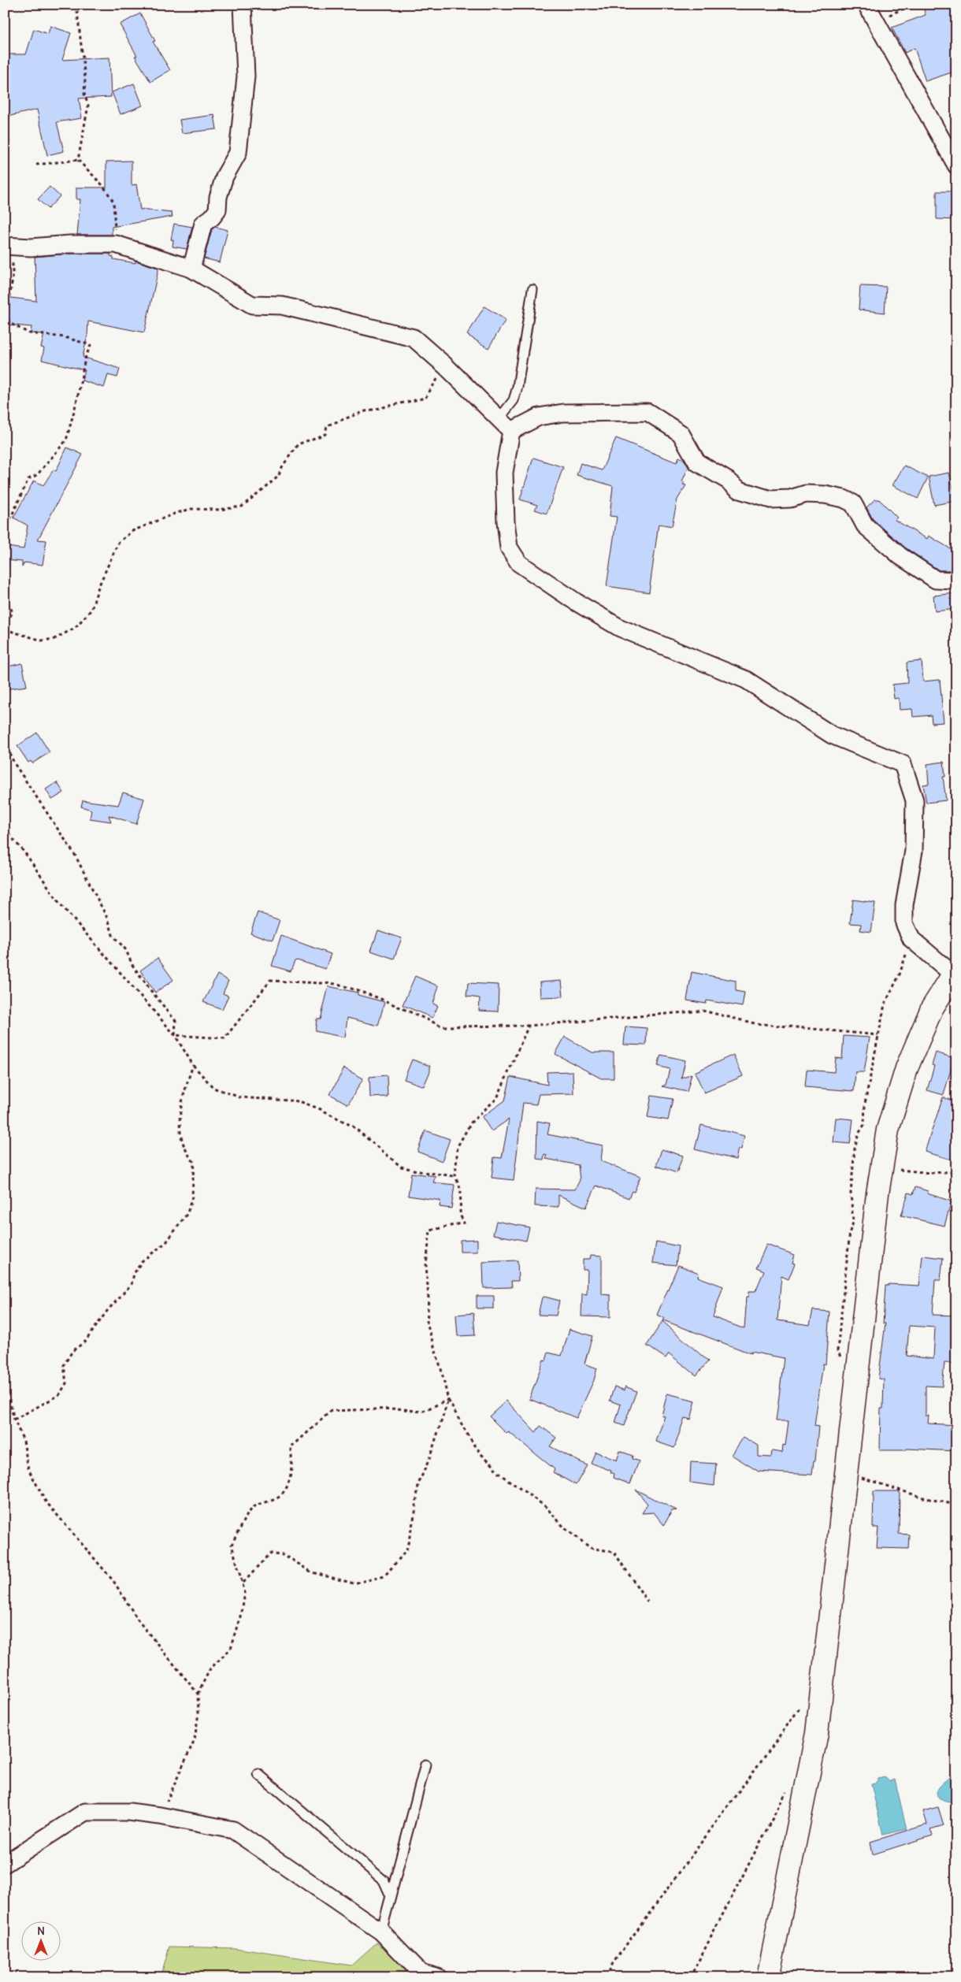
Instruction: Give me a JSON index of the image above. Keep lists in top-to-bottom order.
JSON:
{
  "north": "top"
}
